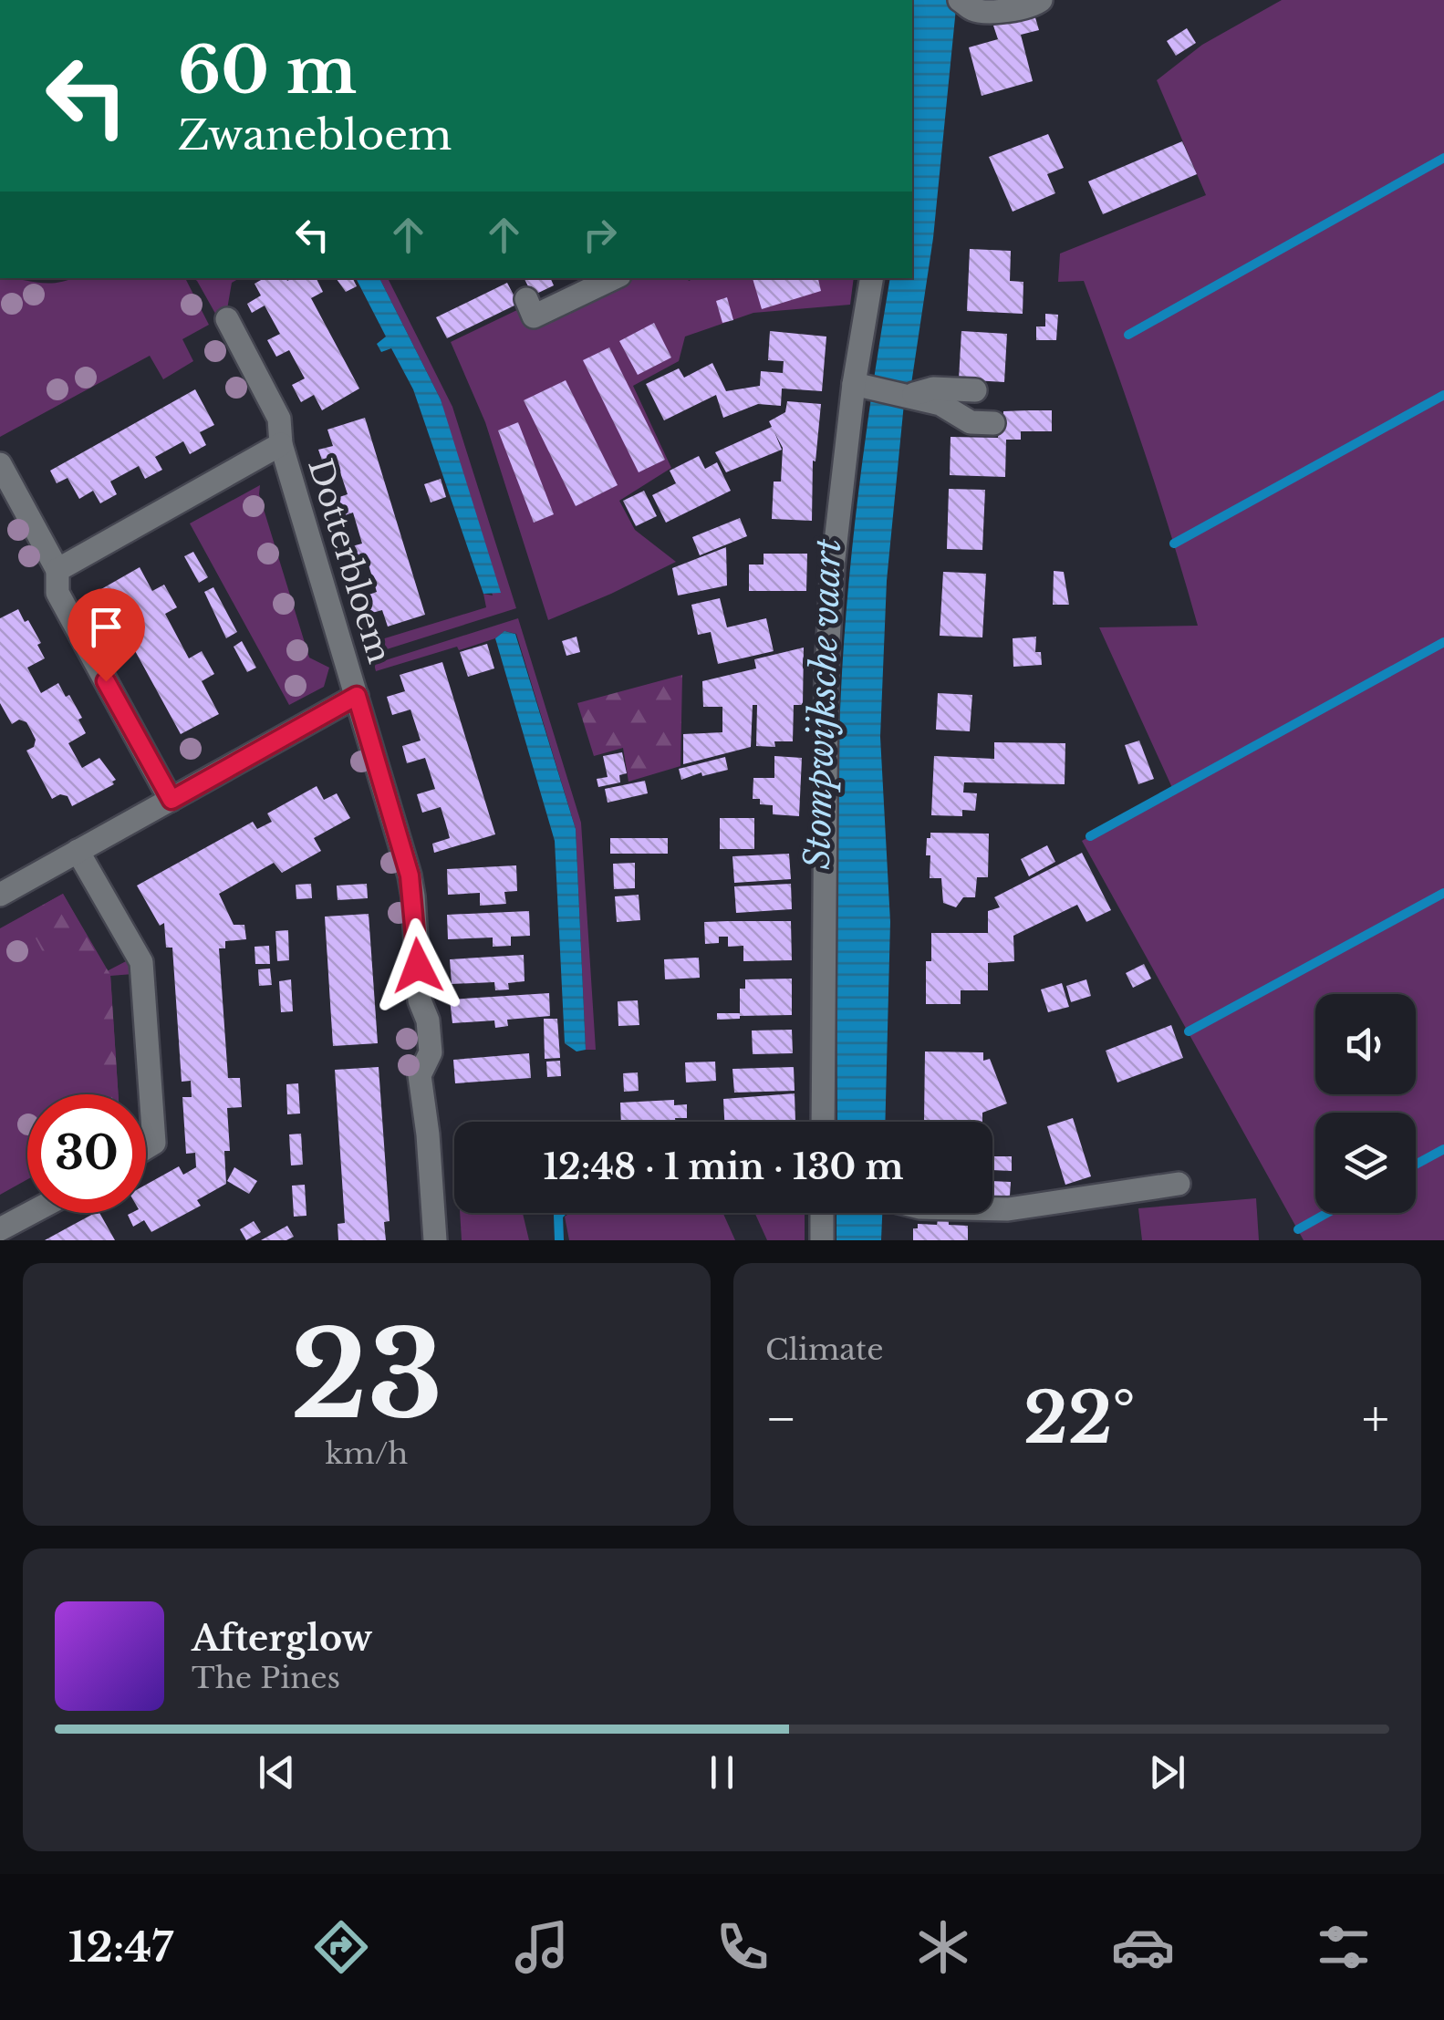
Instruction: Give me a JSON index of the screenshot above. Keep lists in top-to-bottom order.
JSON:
{
  "streets": {
    "street": ["Dotterbloem"]
  },
  "water": ["Stompwijksche vaart"],
  "page": {
    "turn": ["60 m", "Zwanebloem"],
    "limit": "30",
    "trip": "12:48 · 1 min · 130 m",
    "tile": [
      ["23", "km/h"],
      "Climate"
    ],
    "heat": ["−", "22°", "+"],
    "song": ["Afterglow", "The Pines"],
    "tabs": "12:47"
  }
}
